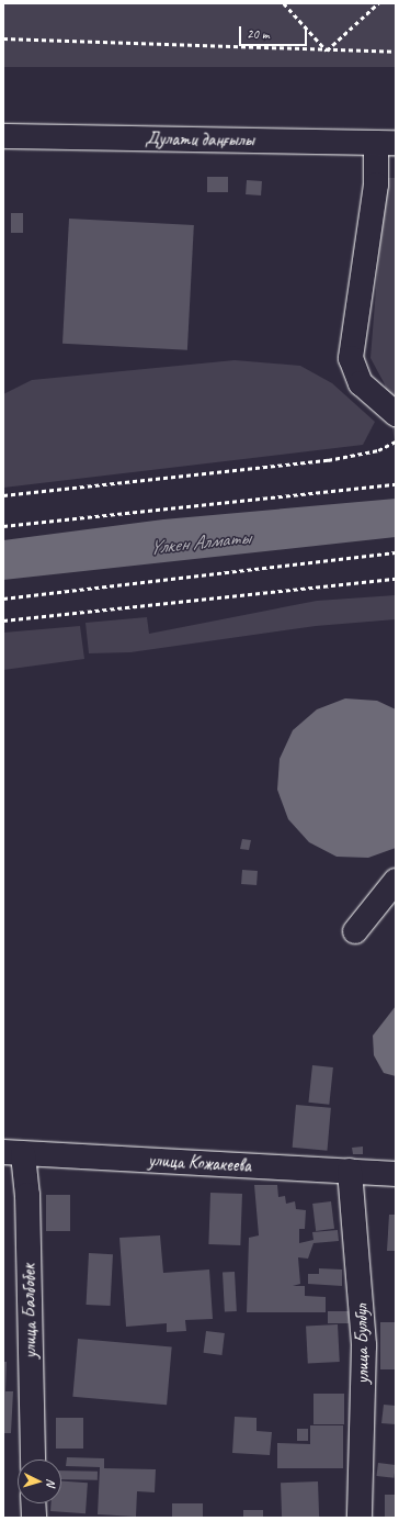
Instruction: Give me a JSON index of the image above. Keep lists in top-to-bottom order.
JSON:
{
  "streets": {
    "street": [
      "Дулати даңғылы",
      "улица Кожакеева",
      "улица Балбобек",
      "улица Булбул"
    ]
  },
  "crossings": [
    ["улица Кожакеева", "улица Балбобек"],
    ["улица Кожакеева", "улица Булбул"]
  ],
  "water": ["Үлкен Алматы"],
  "scale_bar": "20 m",
  "north": "right"
}
